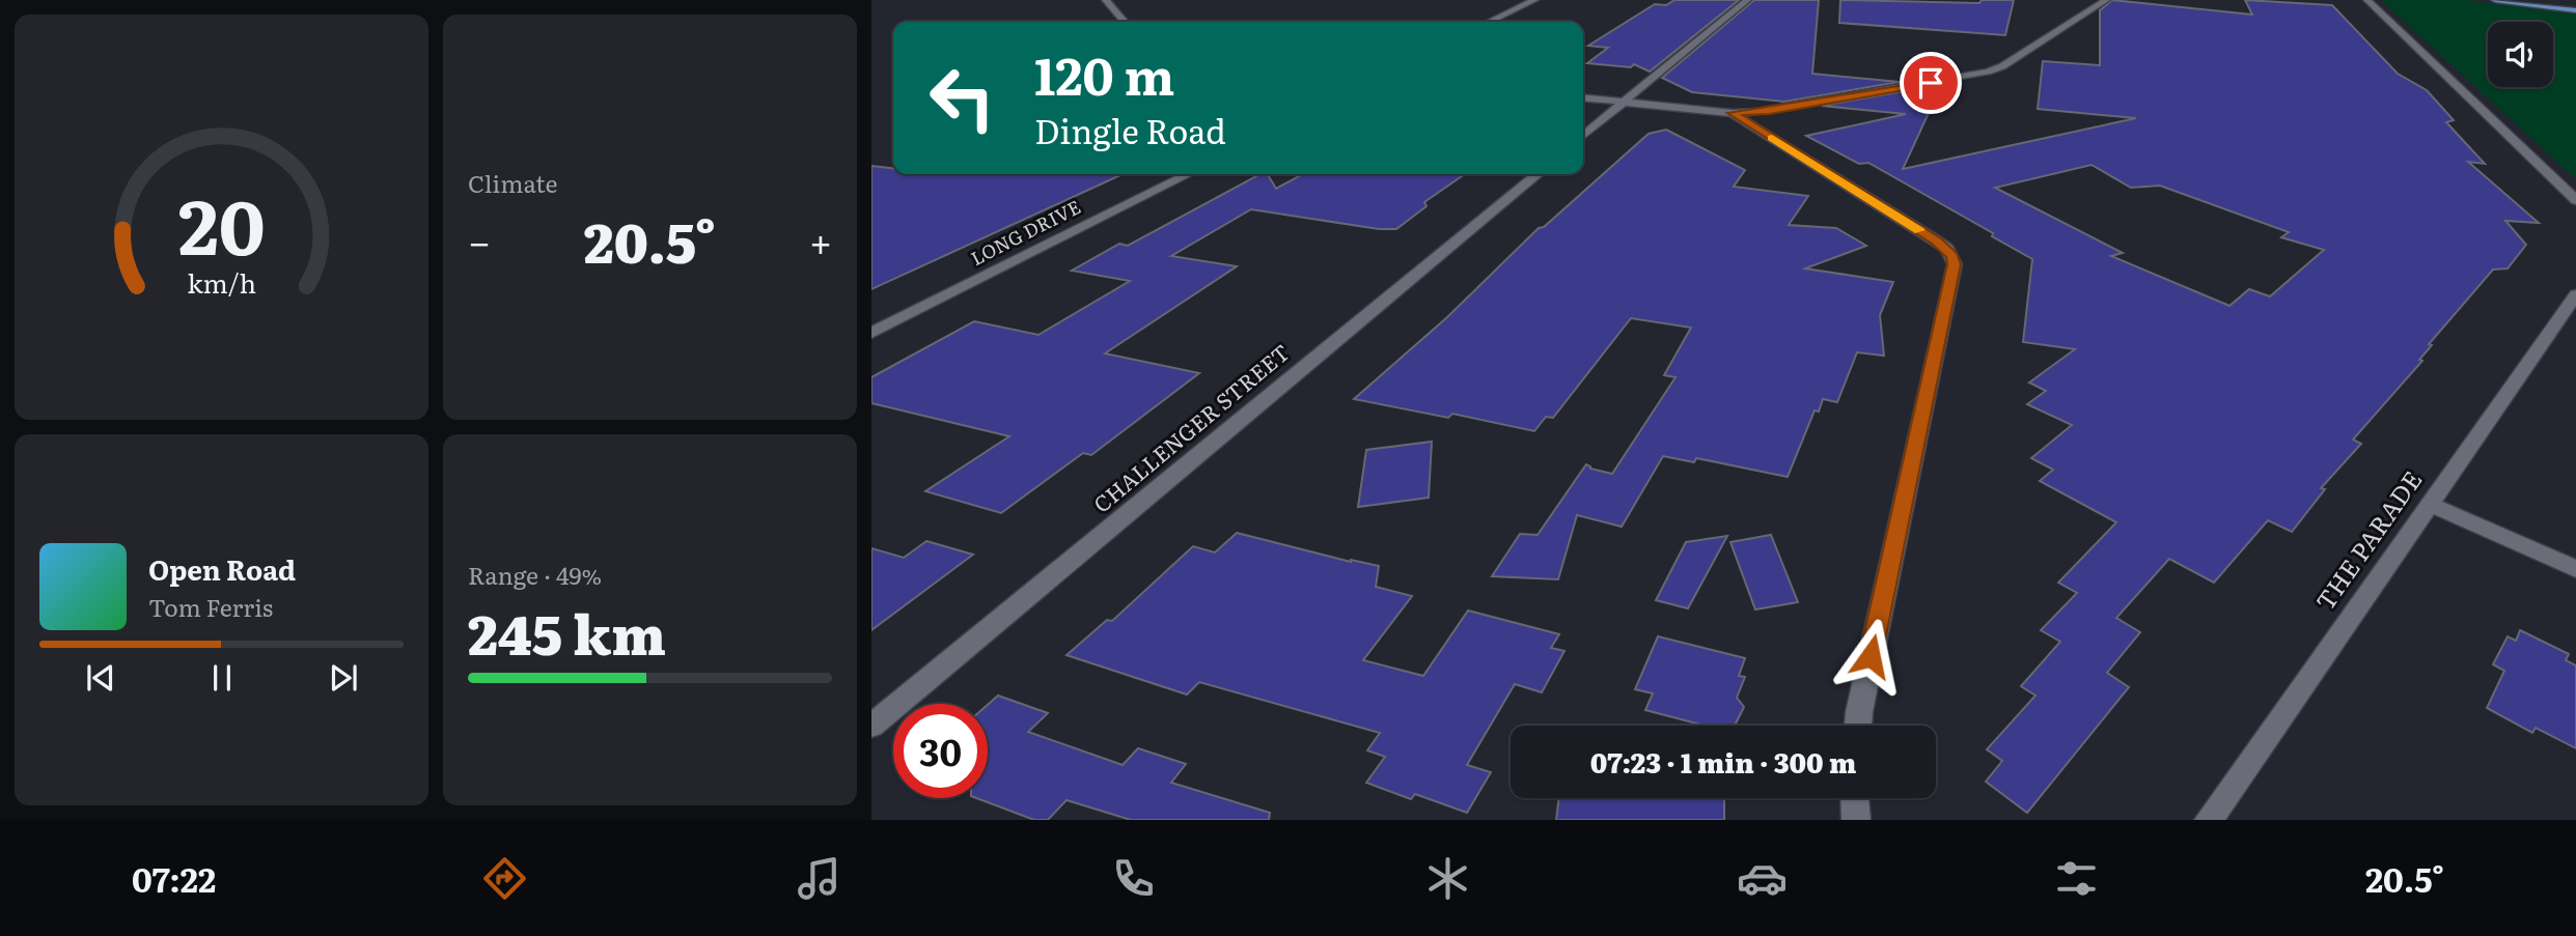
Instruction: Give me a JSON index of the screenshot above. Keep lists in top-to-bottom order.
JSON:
{
  "streets": {
    "street": ["LONG DRIVE", "CHALLENGER STREET", "THE PARADE"]
  },
  "page": {
    "tile": [
      "Climate",
      ["Range · 49%", "245 km"]
    ],
    "turn": ["120 m", "Dingle Road"],
    "heat": ["−", "20.5°", "+"],
    "song": ["Open Road", "Tom Ferris"],
    "limit": "30",
    "trip": "07:23 · 1 min · 300 m",
    "tabs": ["07:22", "20.5°"],
    "gauge": ["20", "km/h"]
  }
}
